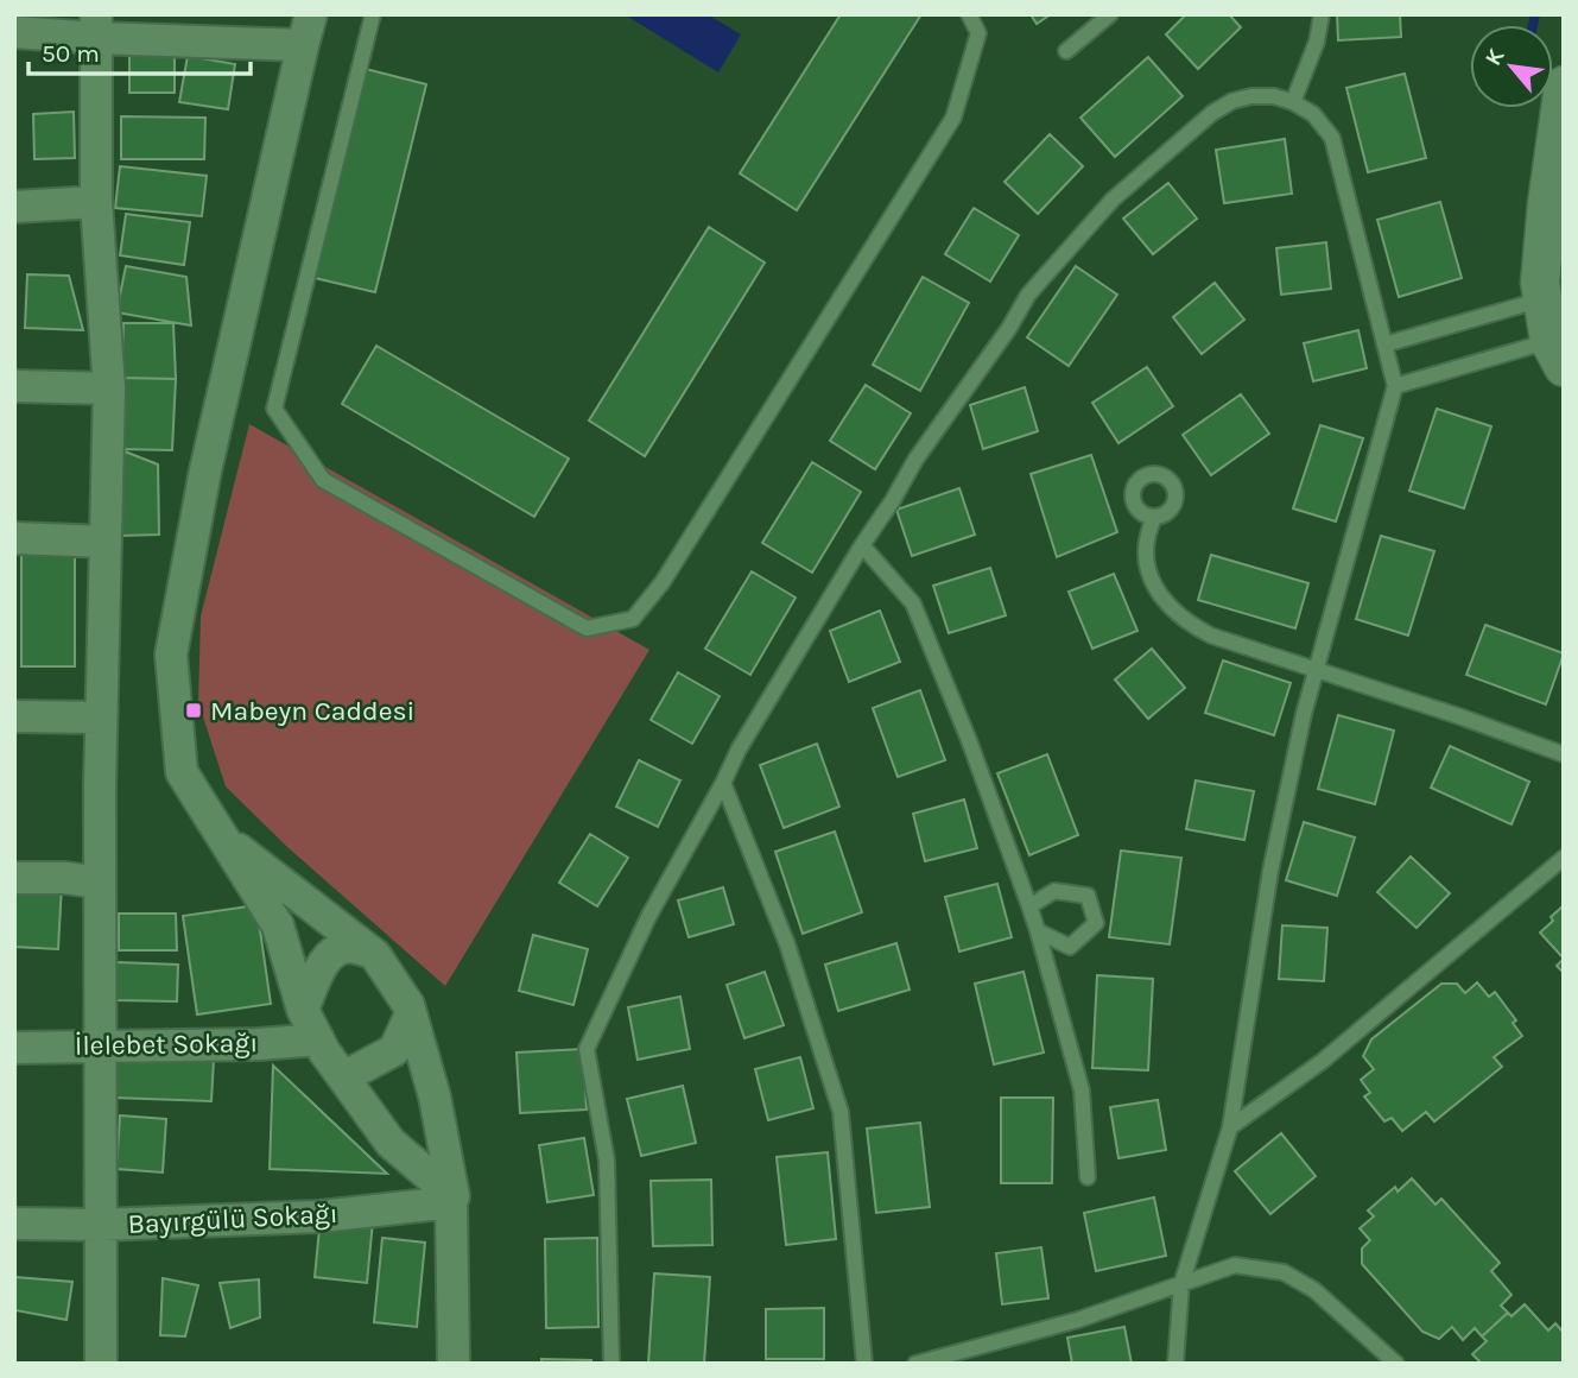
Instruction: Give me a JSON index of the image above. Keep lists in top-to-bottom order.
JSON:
{
  "streets": {
    "street": ["İlelebet Sokağı", "Bayırgülü Sokağı"]
  },
  "places": {
    "transit": ["Mabeyn Caddesi"]
  },
  "scale_bar": "50 m",
  "north": "top left"
}
